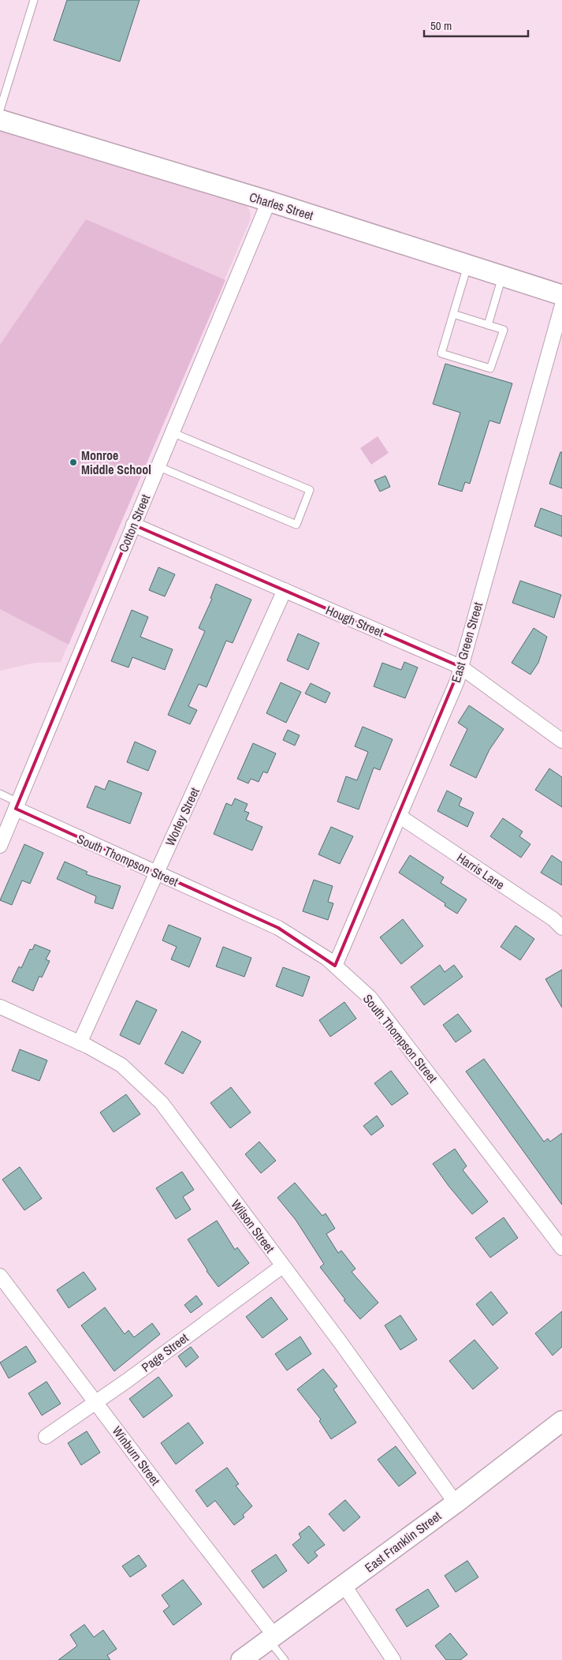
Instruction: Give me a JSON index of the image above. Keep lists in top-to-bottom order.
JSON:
{
  "streets": {
    "street": [
      "Charles Street",
      "Cotton Street",
      "Hough Street",
      "East Green Street",
      "Worley Street",
      "South Thompson Street",
      "Harris Lane",
      "Wilson Street",
      "Page Street",
      "Winburn Street",
      "East Franklin Street"
    ]
  },
  "crossings": [
    ["Charles Street", "Cotton Street"],
    ["Cotton Street", "Hough Street"],
    ["Cotton Street", "South Thompson Street"],
    ["Hough Street", "East Green Street"],
    ["Hough Street", "Worley Street"],
    ["East Green Street", "South Thompson Street"],
    ["East Green Street", "Harris Lane"],
    ["Worley Street", "South Thompson Street"],
    ["Worley Street", "Wilson Street"],
    ["Wilson Street", "Page Street"],
    ["Wilson Street", "East Franklin Street"],
    ["Page Street", "Winburn Street"],
    ["Winburn Street", "East Franklin Street"]
  ],
  "places": ["Monroe Middle School"],
  "scale_bar": "50 m"
}
